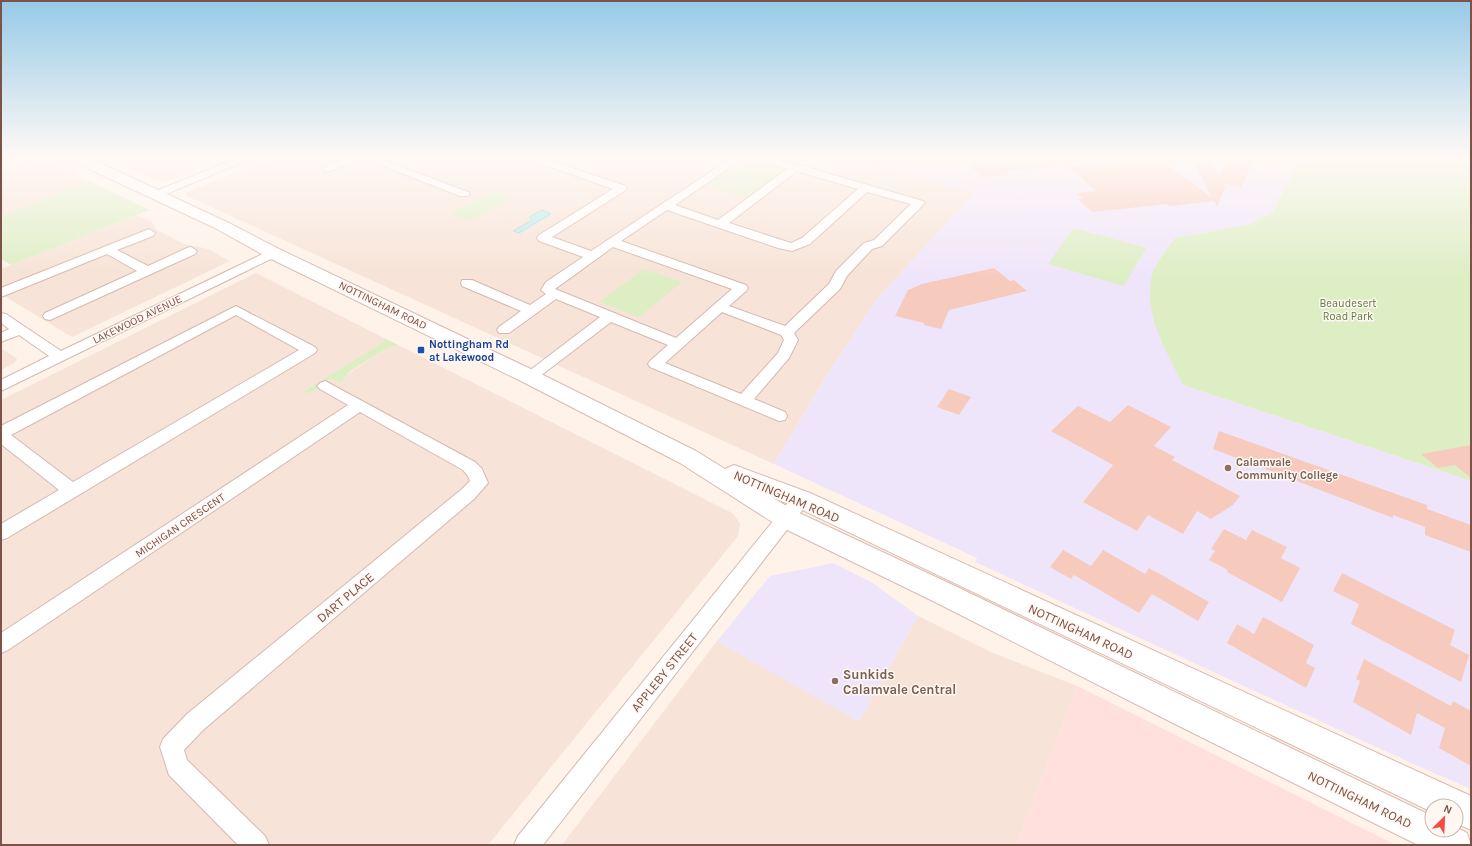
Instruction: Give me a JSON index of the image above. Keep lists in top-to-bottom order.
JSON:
{
  "streets": {
    "street": [
      "NOTTINGHAM ROAD",
      "LAKEWOOD AVENUE",
      "MICHIGAN CRESCENT",
      "DART PLACE",
      "APPLEBY STREET"
    ]
  },
  "crossings": [
    ["NOTTINGHAM ROAD", "LAKEWOOD AVENUE"],
    ["NOTTINGHAM ROAD", "APPLEBY STREET"],
    ["MICHIGAN CRESCENT", "DART PLACE"]
  ],
  "parks": ["Beaudesert Road Park"],
  "places": {
    "transit": ["Nottingham Rd at Lakewood"],
    "other": ["Calamvale Community College", "Sunkids Calamvale Central"]
  },
  "north": "top right"
}
